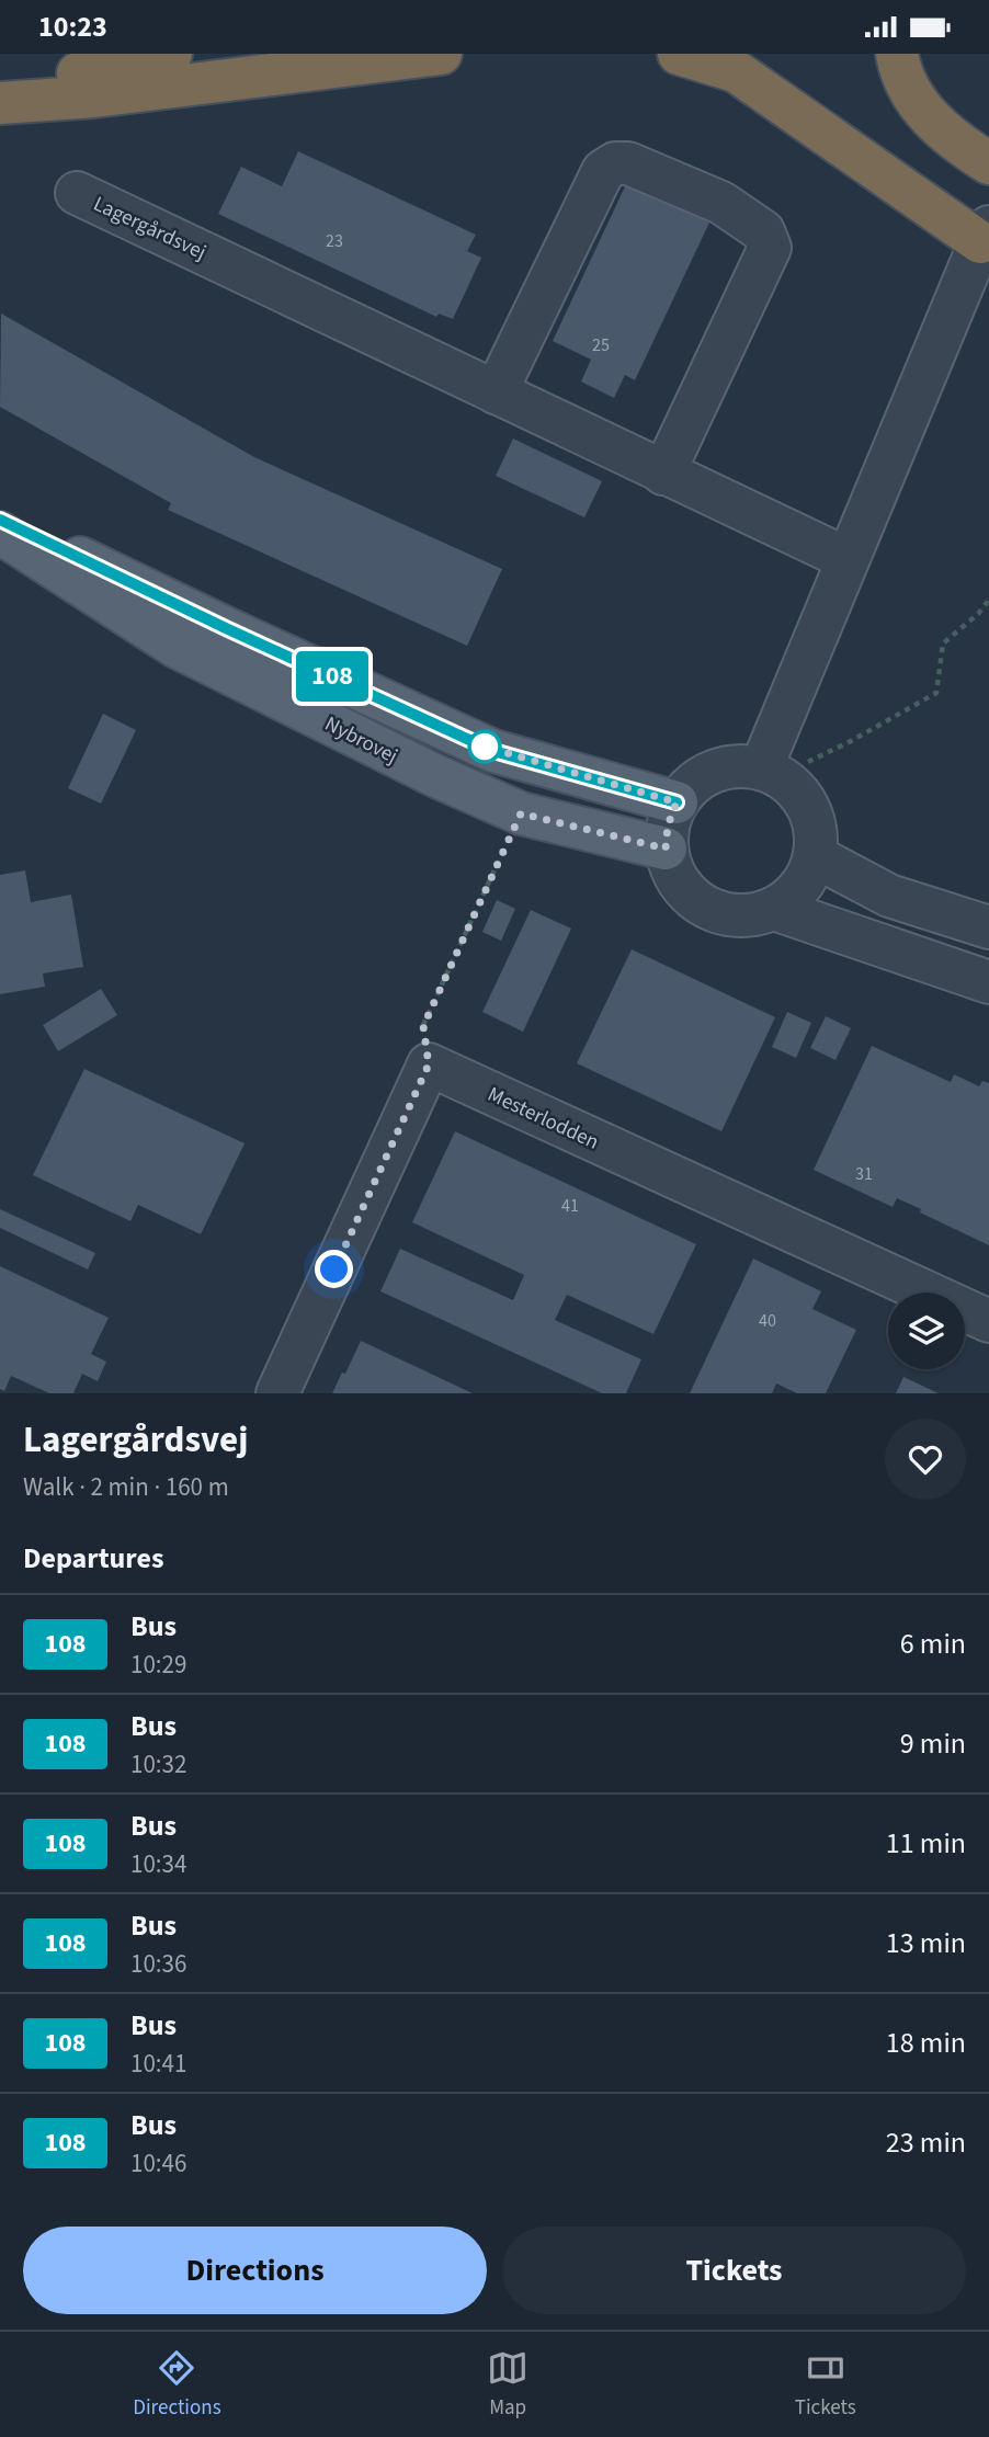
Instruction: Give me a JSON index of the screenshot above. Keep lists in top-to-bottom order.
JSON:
{
  "streets": {
    "main road": ["Nybrovej"],
    "street": ["Lagergårdsvej", "Mesterlodden"]
  },
  "lines": ["bus line 108"],
  "house_numbers": [
    "23",
    "25",
    "31",
    "41",
    "40"
  ],
  "page": {
    "status": "10:23",
    "on_map": "108",
    "heading": [
      ["Lagergårdsvej", "Walk · 2 min · 160 m"],
      "Departures"
    ],
    "list": [
      {
        "mark": "108",
        "name": "Bus",
        "note": "10:29",
        "value": "6 min"
      },
      {
        "mark": "108",
        "name": "Bus",
        "note": "10:32",
        "value": "9 min"
      },
      {
        "mark": "108",
        "name": "Bus",
        "note": "10:34",
        "value": "11 min"
      },
      {
        "mark": "108",
        "name": "Bus",
        "note": "10:36",
        "value": "13 min"
      },
      {
        "mark": "108",
        "name": "Bus",
        "note": "10:41",
        "value": "18 min"
      },
      {
        "mark": "108",
        "name": "Bus",
        "note": "10:46",
        "value": "23 min"
      }
    ],
    "buttons": ["Directions", "Tickets"],
    "tabs": ["Directions", "Map", "Tickets"]
  }
}
